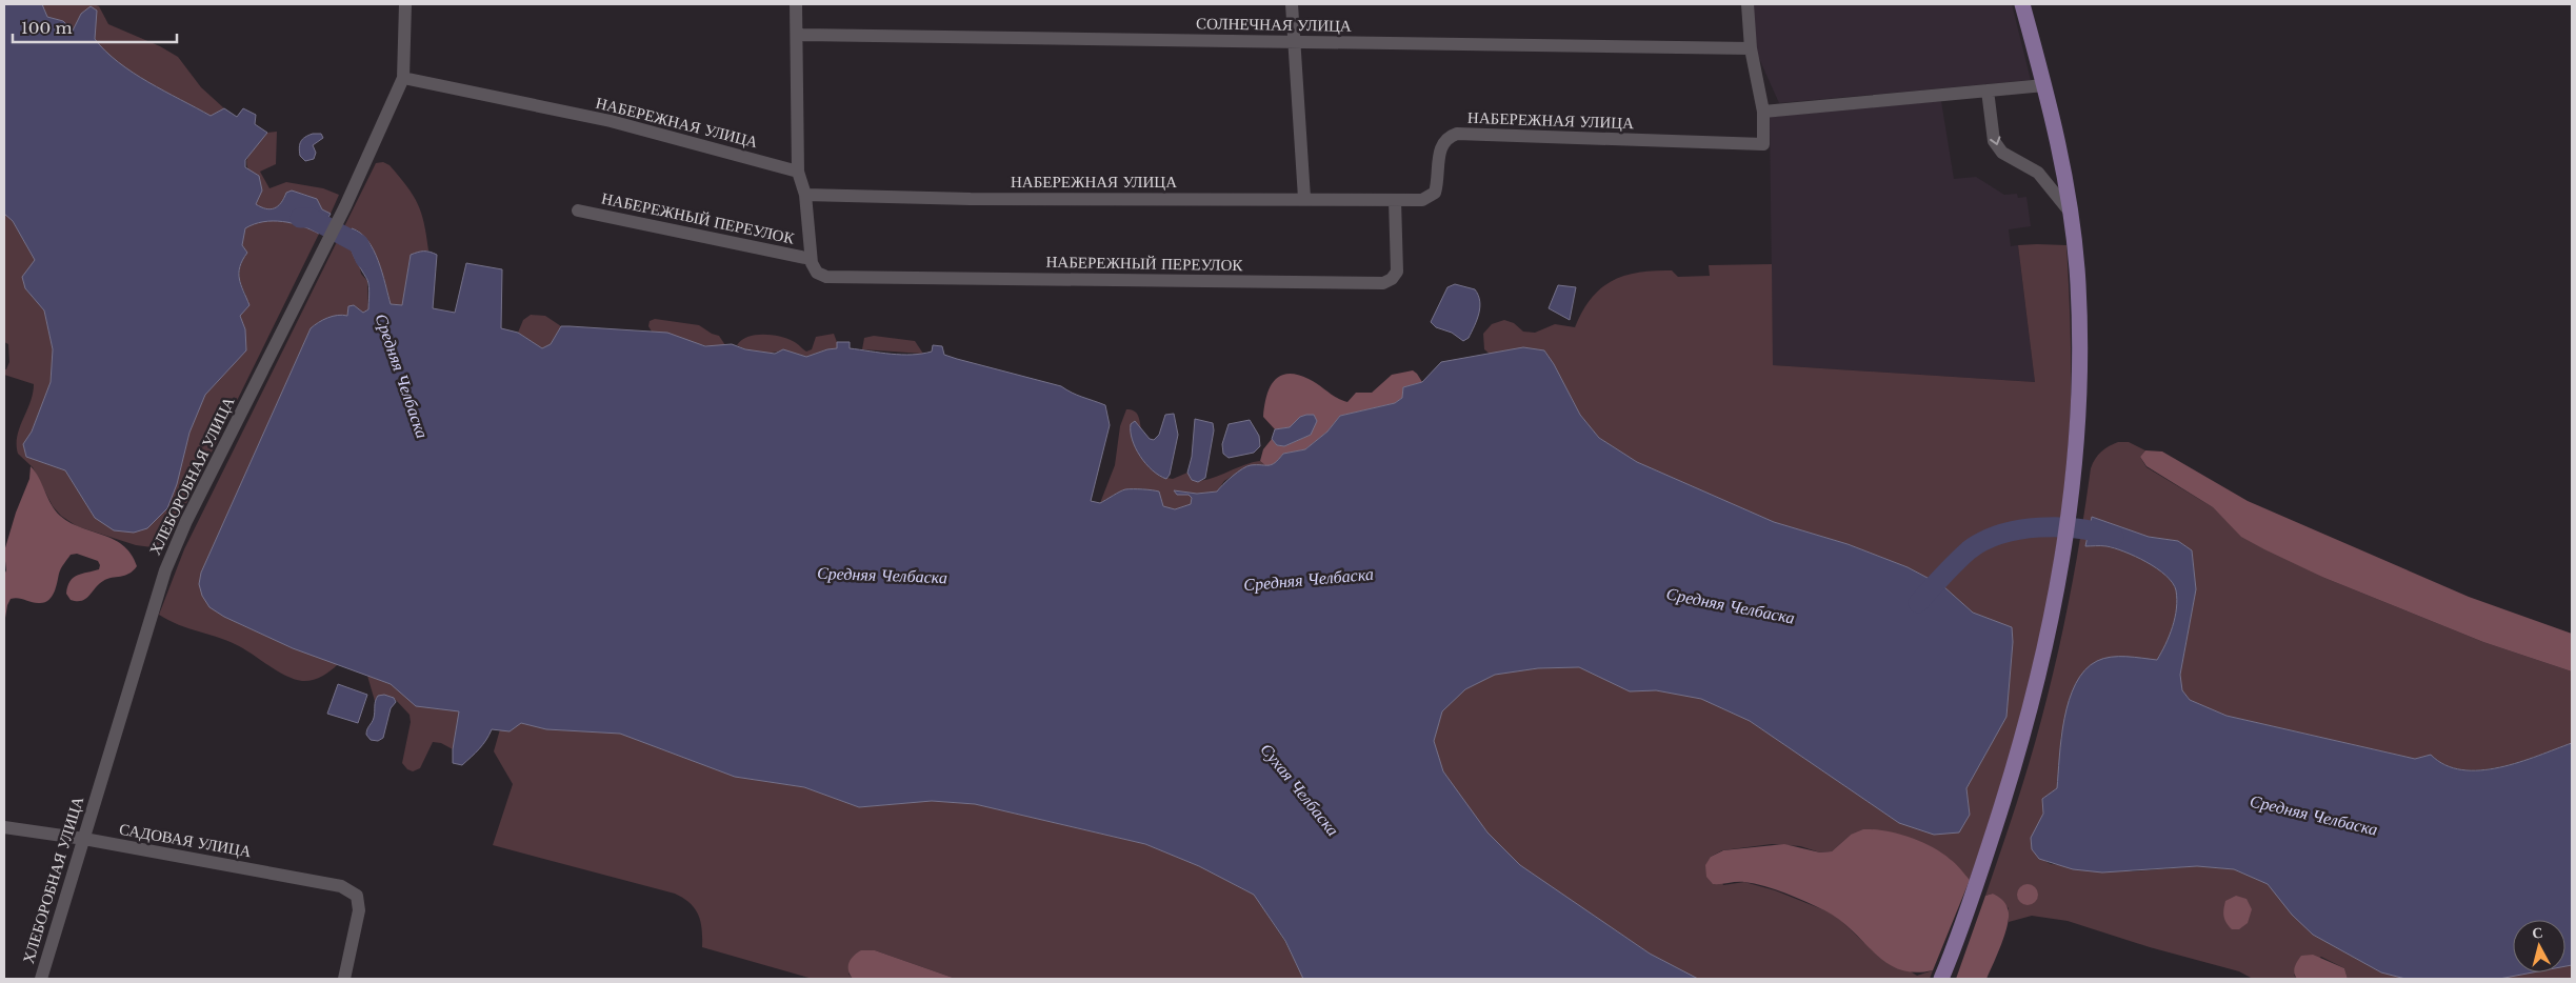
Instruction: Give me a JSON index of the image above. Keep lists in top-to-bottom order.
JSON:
{
  "streets": {
    "street": [
      "СОЛНЕЧНАЯ УЛИЦА",
      "НАБЕРЕЖНАЯ УЛИЦА",
      "НАБЕРЕЖНЫЙ ПЕРЕУЛОК",
      "ХЛЕБОРОБНАЯ УЛИЦА",
      "САДОВАЯ УЛИЦА"
    ]
  },
  "crossings": [
    ["НАБЕРЕЖНАЯ УЛИЦА", "НАБЕРЕЖНЫЙ ПЕРЕУЛОК"],
    ["НАБЕРЕЖНАЯ УЛИЦА", "ХЛЕБОРОБНАЯ УЛИЦА"],
    ["ХЛЕБОРОБНАЯ УЛИЦА", "САДОВАЯ УЛИЦА"]
  ],
  "water": ["Средняя Челбаска", "Сухая Челбаска"],
  "scale_bar": "100 m",
  "north": "top"
}
